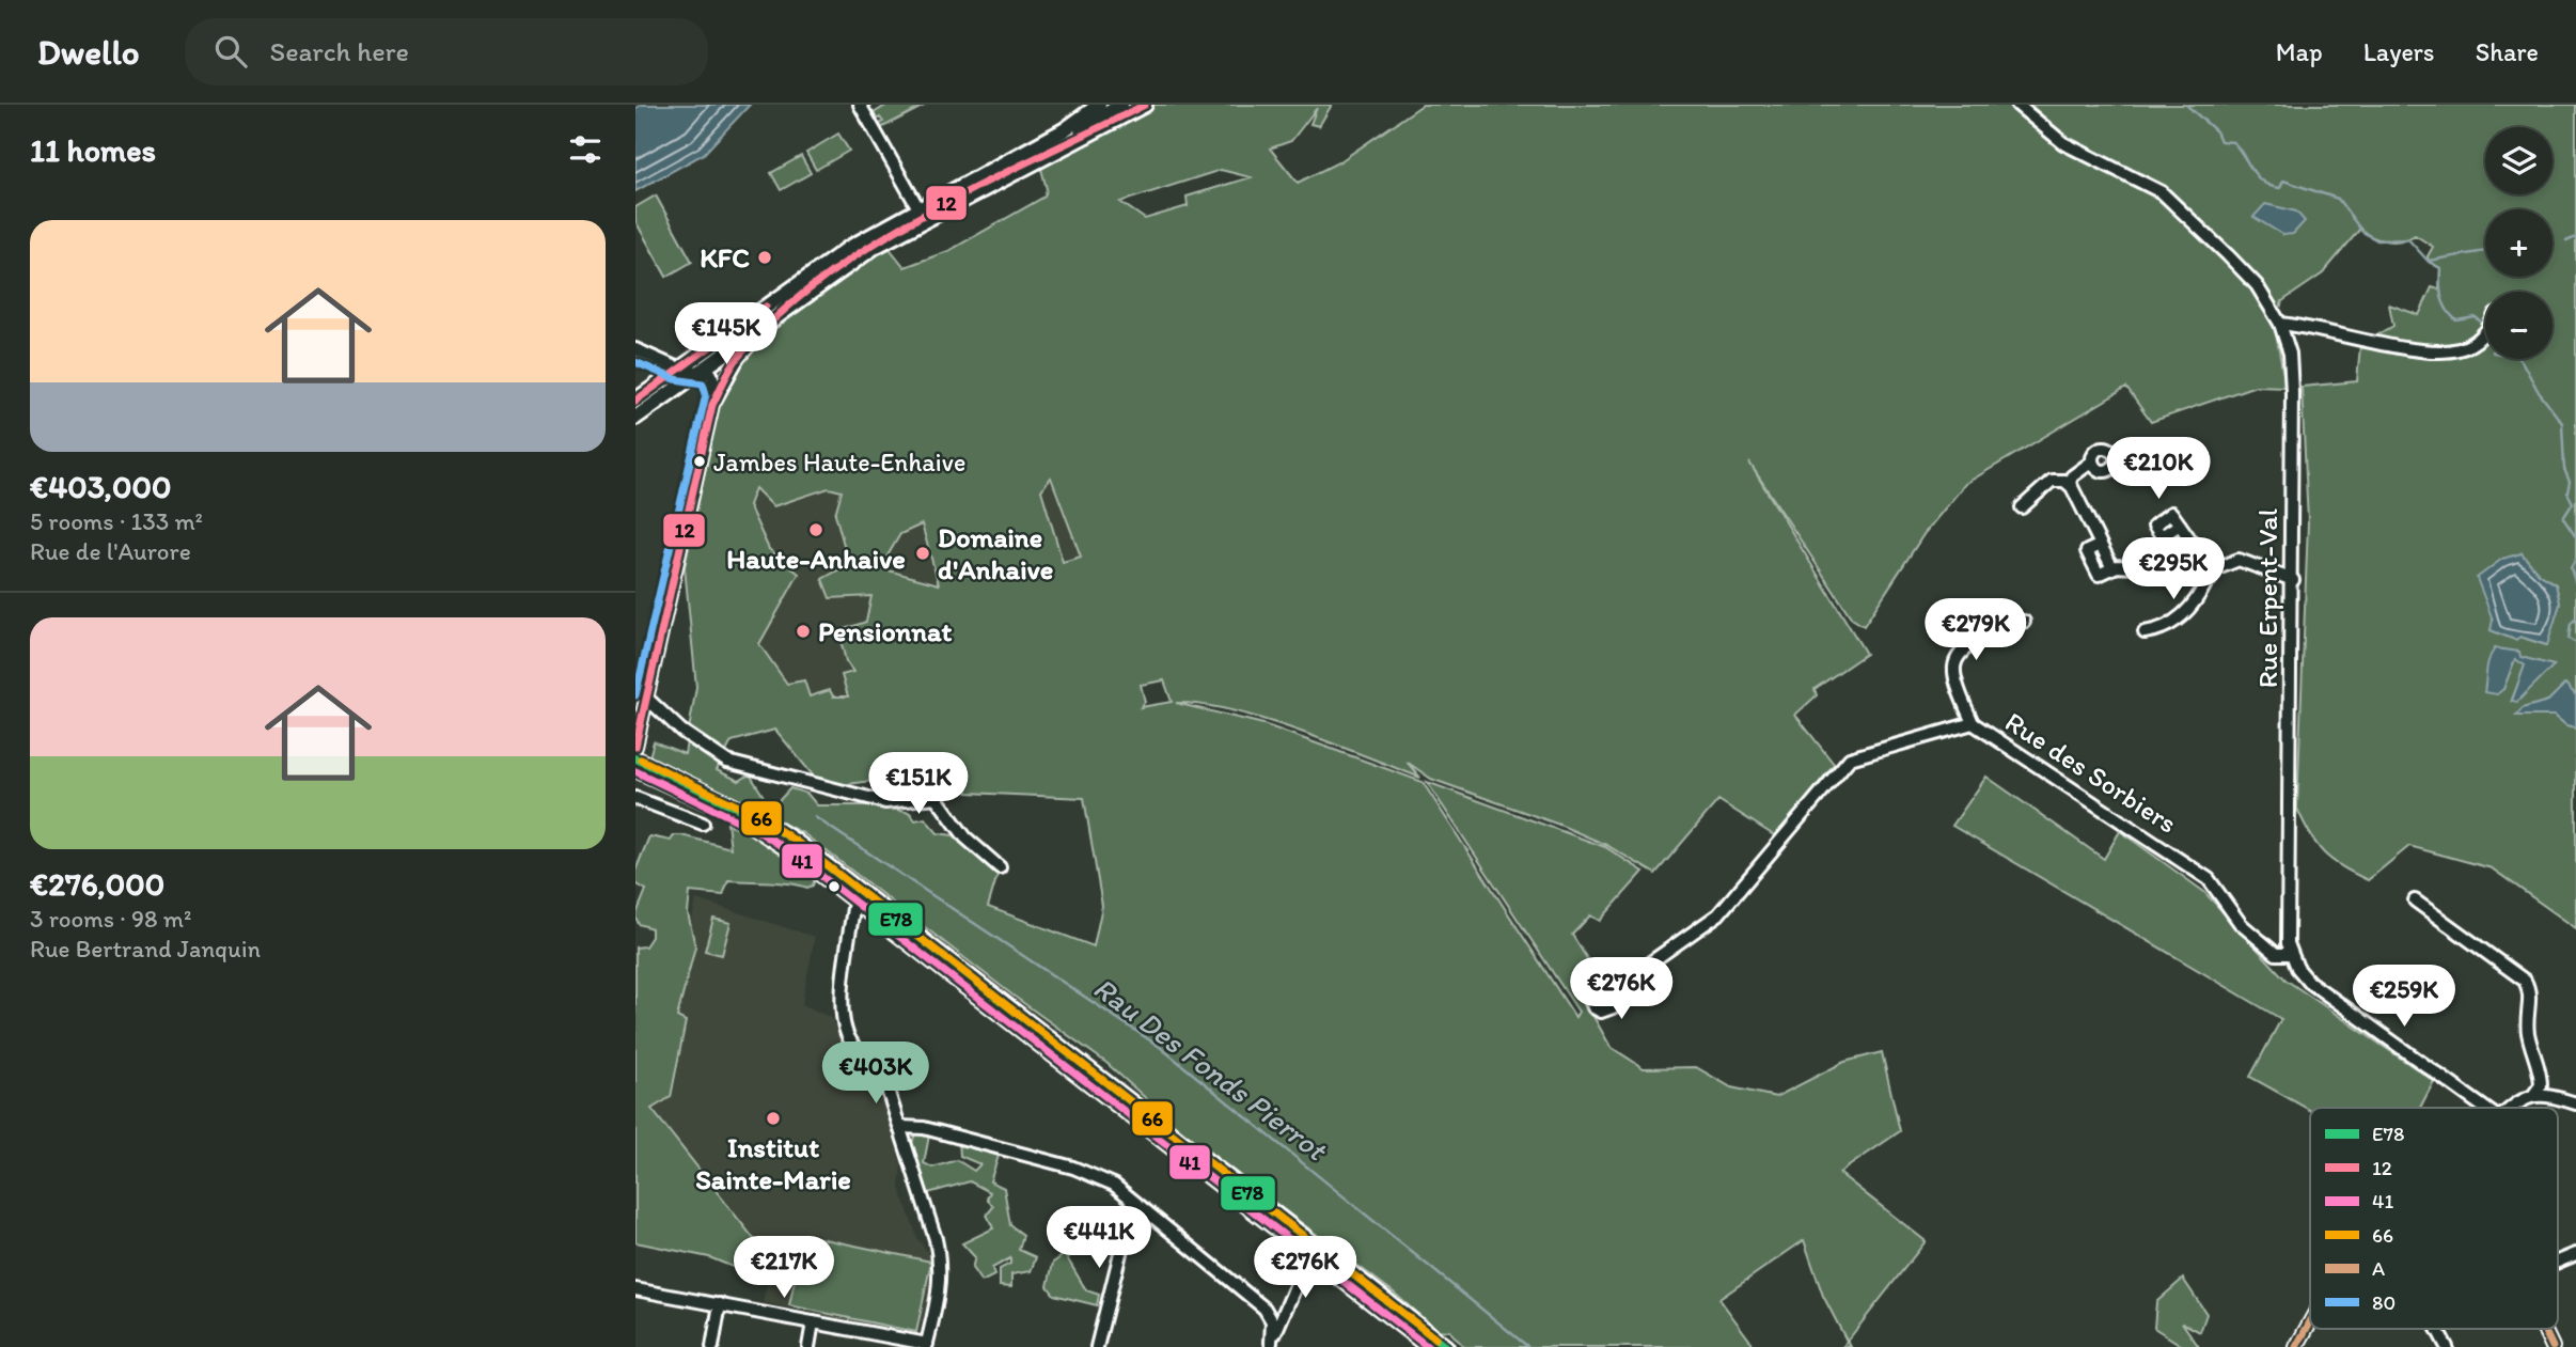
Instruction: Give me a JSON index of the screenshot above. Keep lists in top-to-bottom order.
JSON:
{
  "streets": {
    "street": ["Rue Erpent-Val", "Rue des Sorbiers"]
  },
  "crossings": [
    ["Rue Erpent-Val", "Rue des Sorbiers"]
  ],
  "water": ["Rau Des Fonds Pierrot"],
  "places": [
    "KFC",
    "Jambes Haute-Enhaive",
    "Haute-Anhaive",
    "Domaine d'Anhaive",
    "Pensionnat",
    "Institut Sainte-Marie"
  ],
  "lines": [
    "transit line 12",
    "transit line 80",
    "transit line E78",
    "transit line 66",
    "transit line 41",
    "transit line A"
  ],
  "legend": [
    "E78",
    "12",
    "41",
    "66",
    "A",
    "80"
  ],
  "page": {
    "header": "Dwello",
    "search": "Search here",
    "nav": ["Map", "Layers", "Share"],
    "heading": "11 homes",
    "map_buttons": ["+", "−"],
    "list": [
      {
        "name": "€403,000",
        "note": "5 rooms · 133 m² · Rue de l'Aurore"
      },
      {
        "name": "€276,000",
        "note": "3 rooms · 98 m² · Rue Bertrand Janquin"
      }
    ],
    "price": [
      "€145K",
      "€210K",
      "€295K",
      "€279K",
      "€151K",
      "€276K",
      "€259K",
      "€403K",
      "€441K",
      "€217K",
      "€276K"
    ]
  }
}
